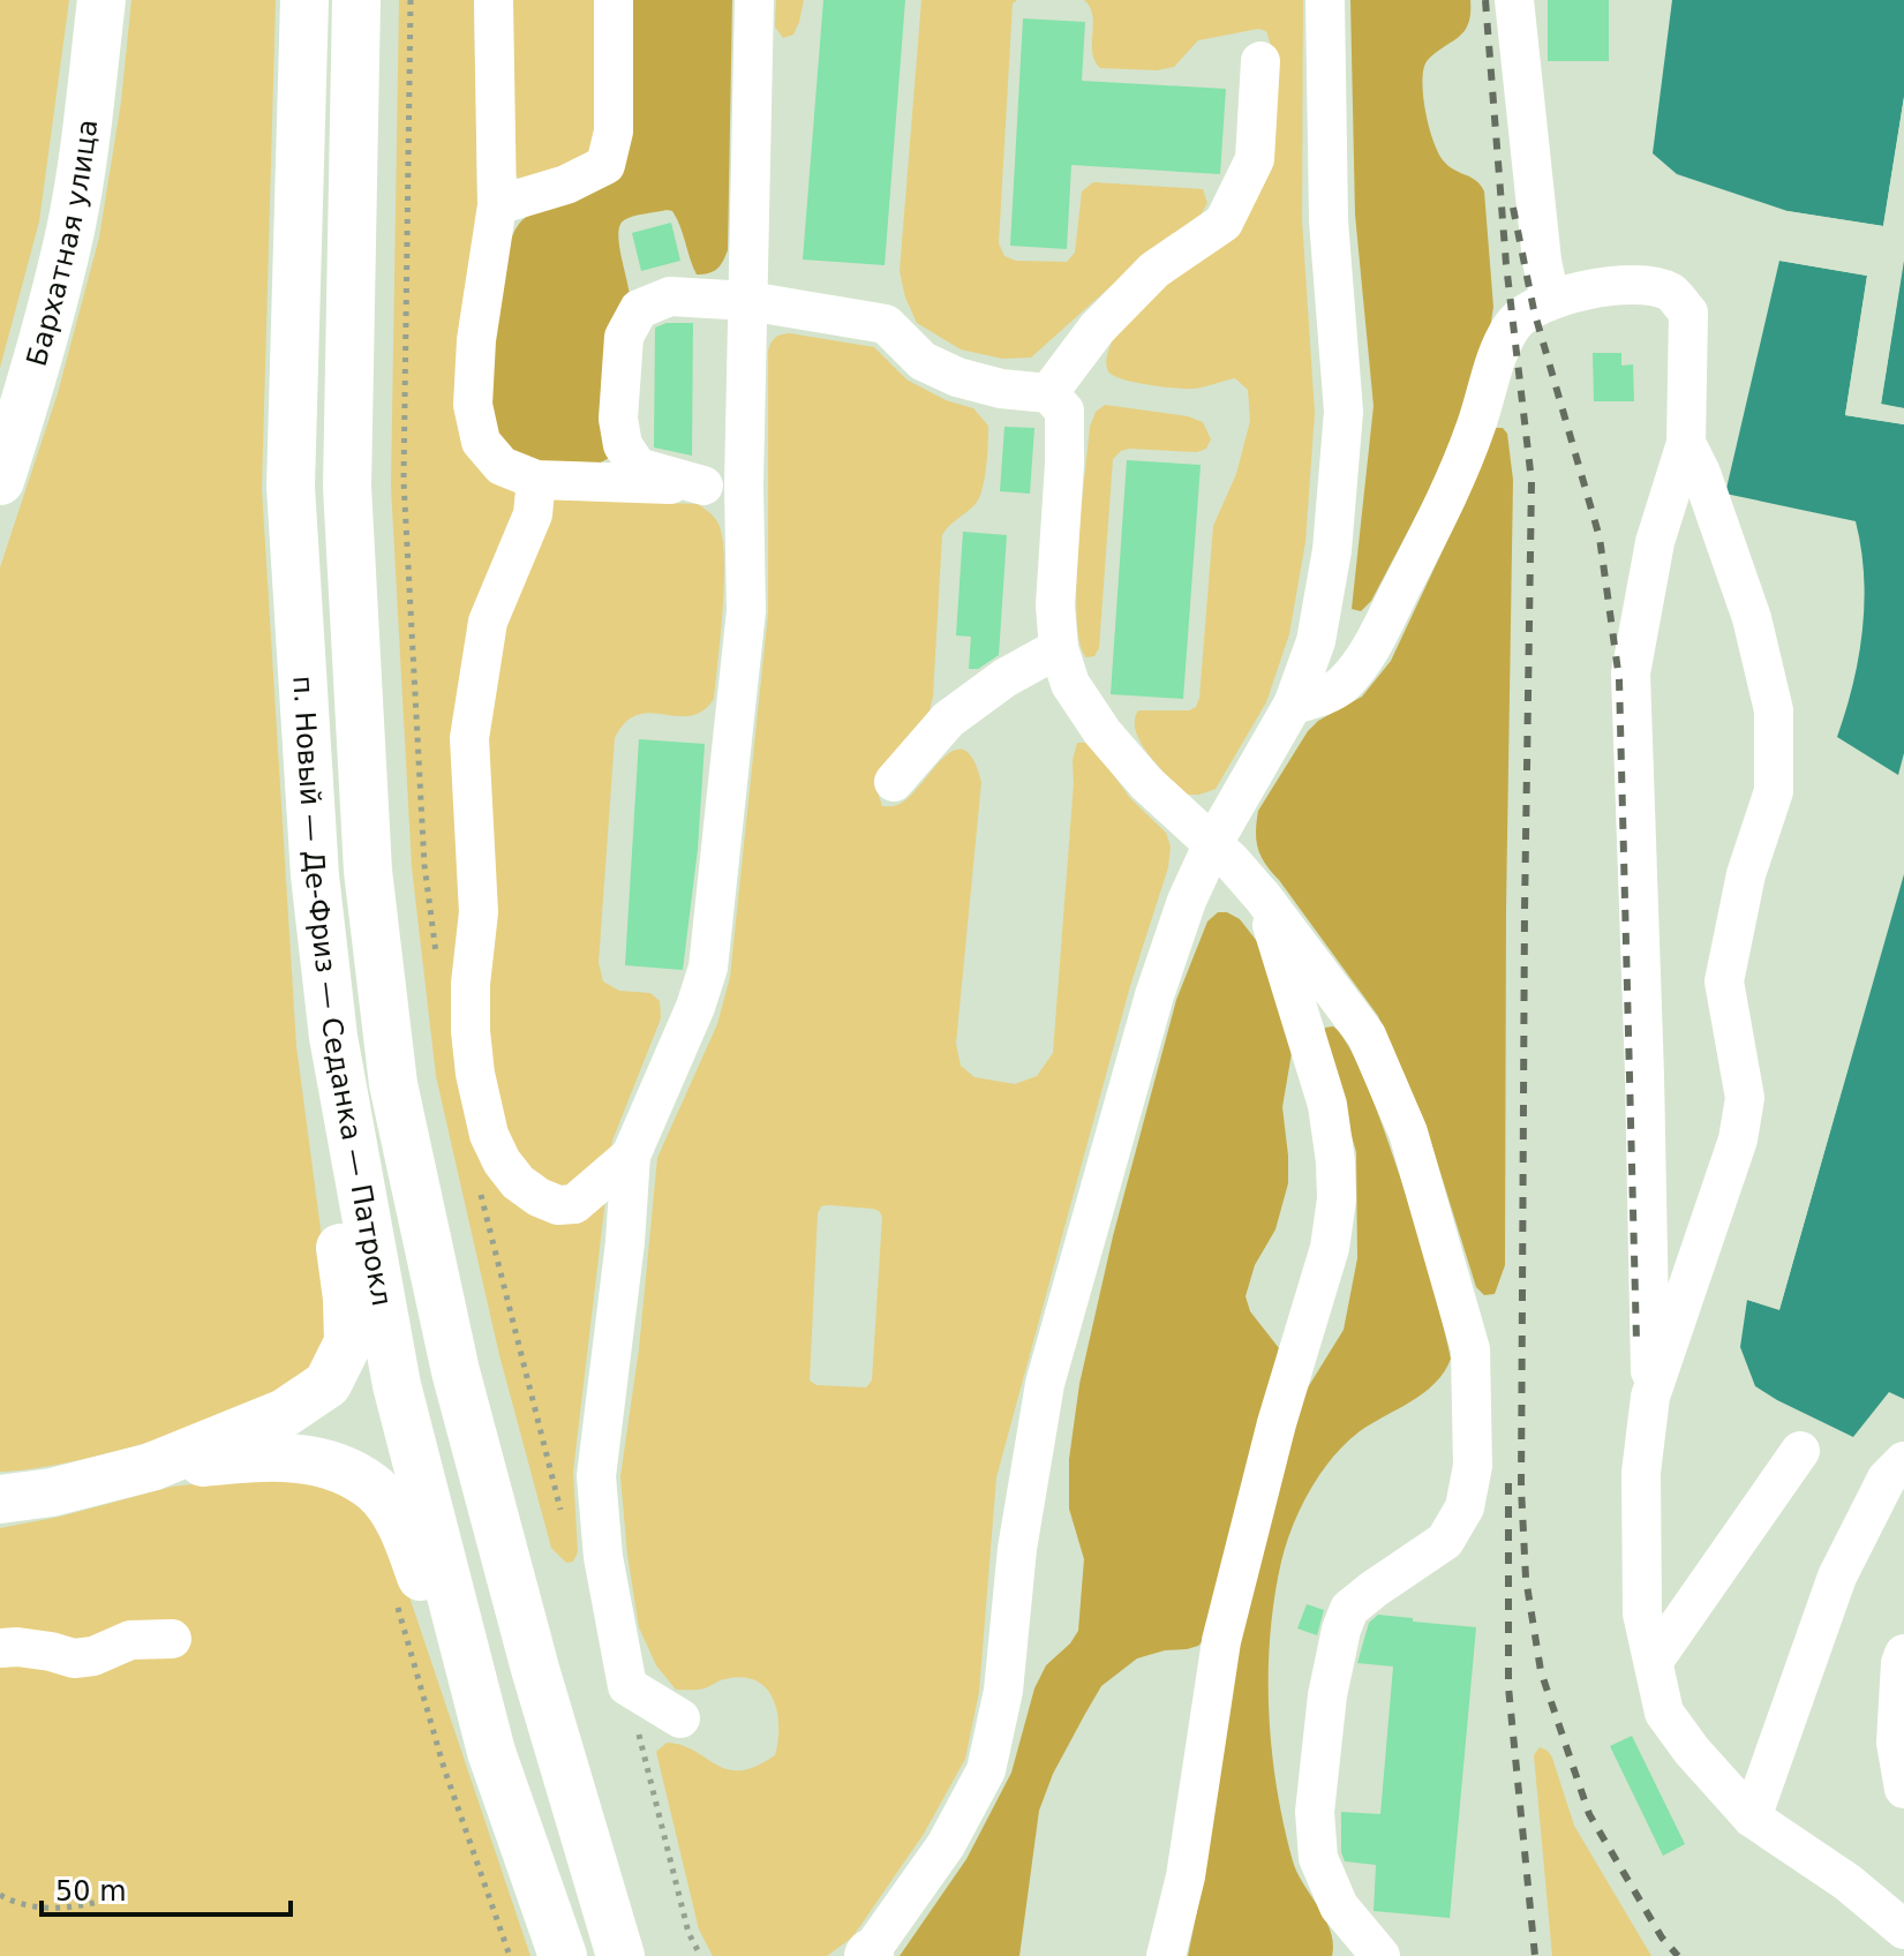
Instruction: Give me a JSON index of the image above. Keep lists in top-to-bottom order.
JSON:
{
  "streets": {
    "main road": ["Бархатная улица", "п. Новый — Де-Фриз — Седанка — Патрокл"]
  },
  "scale_bar": "50 m"
}
